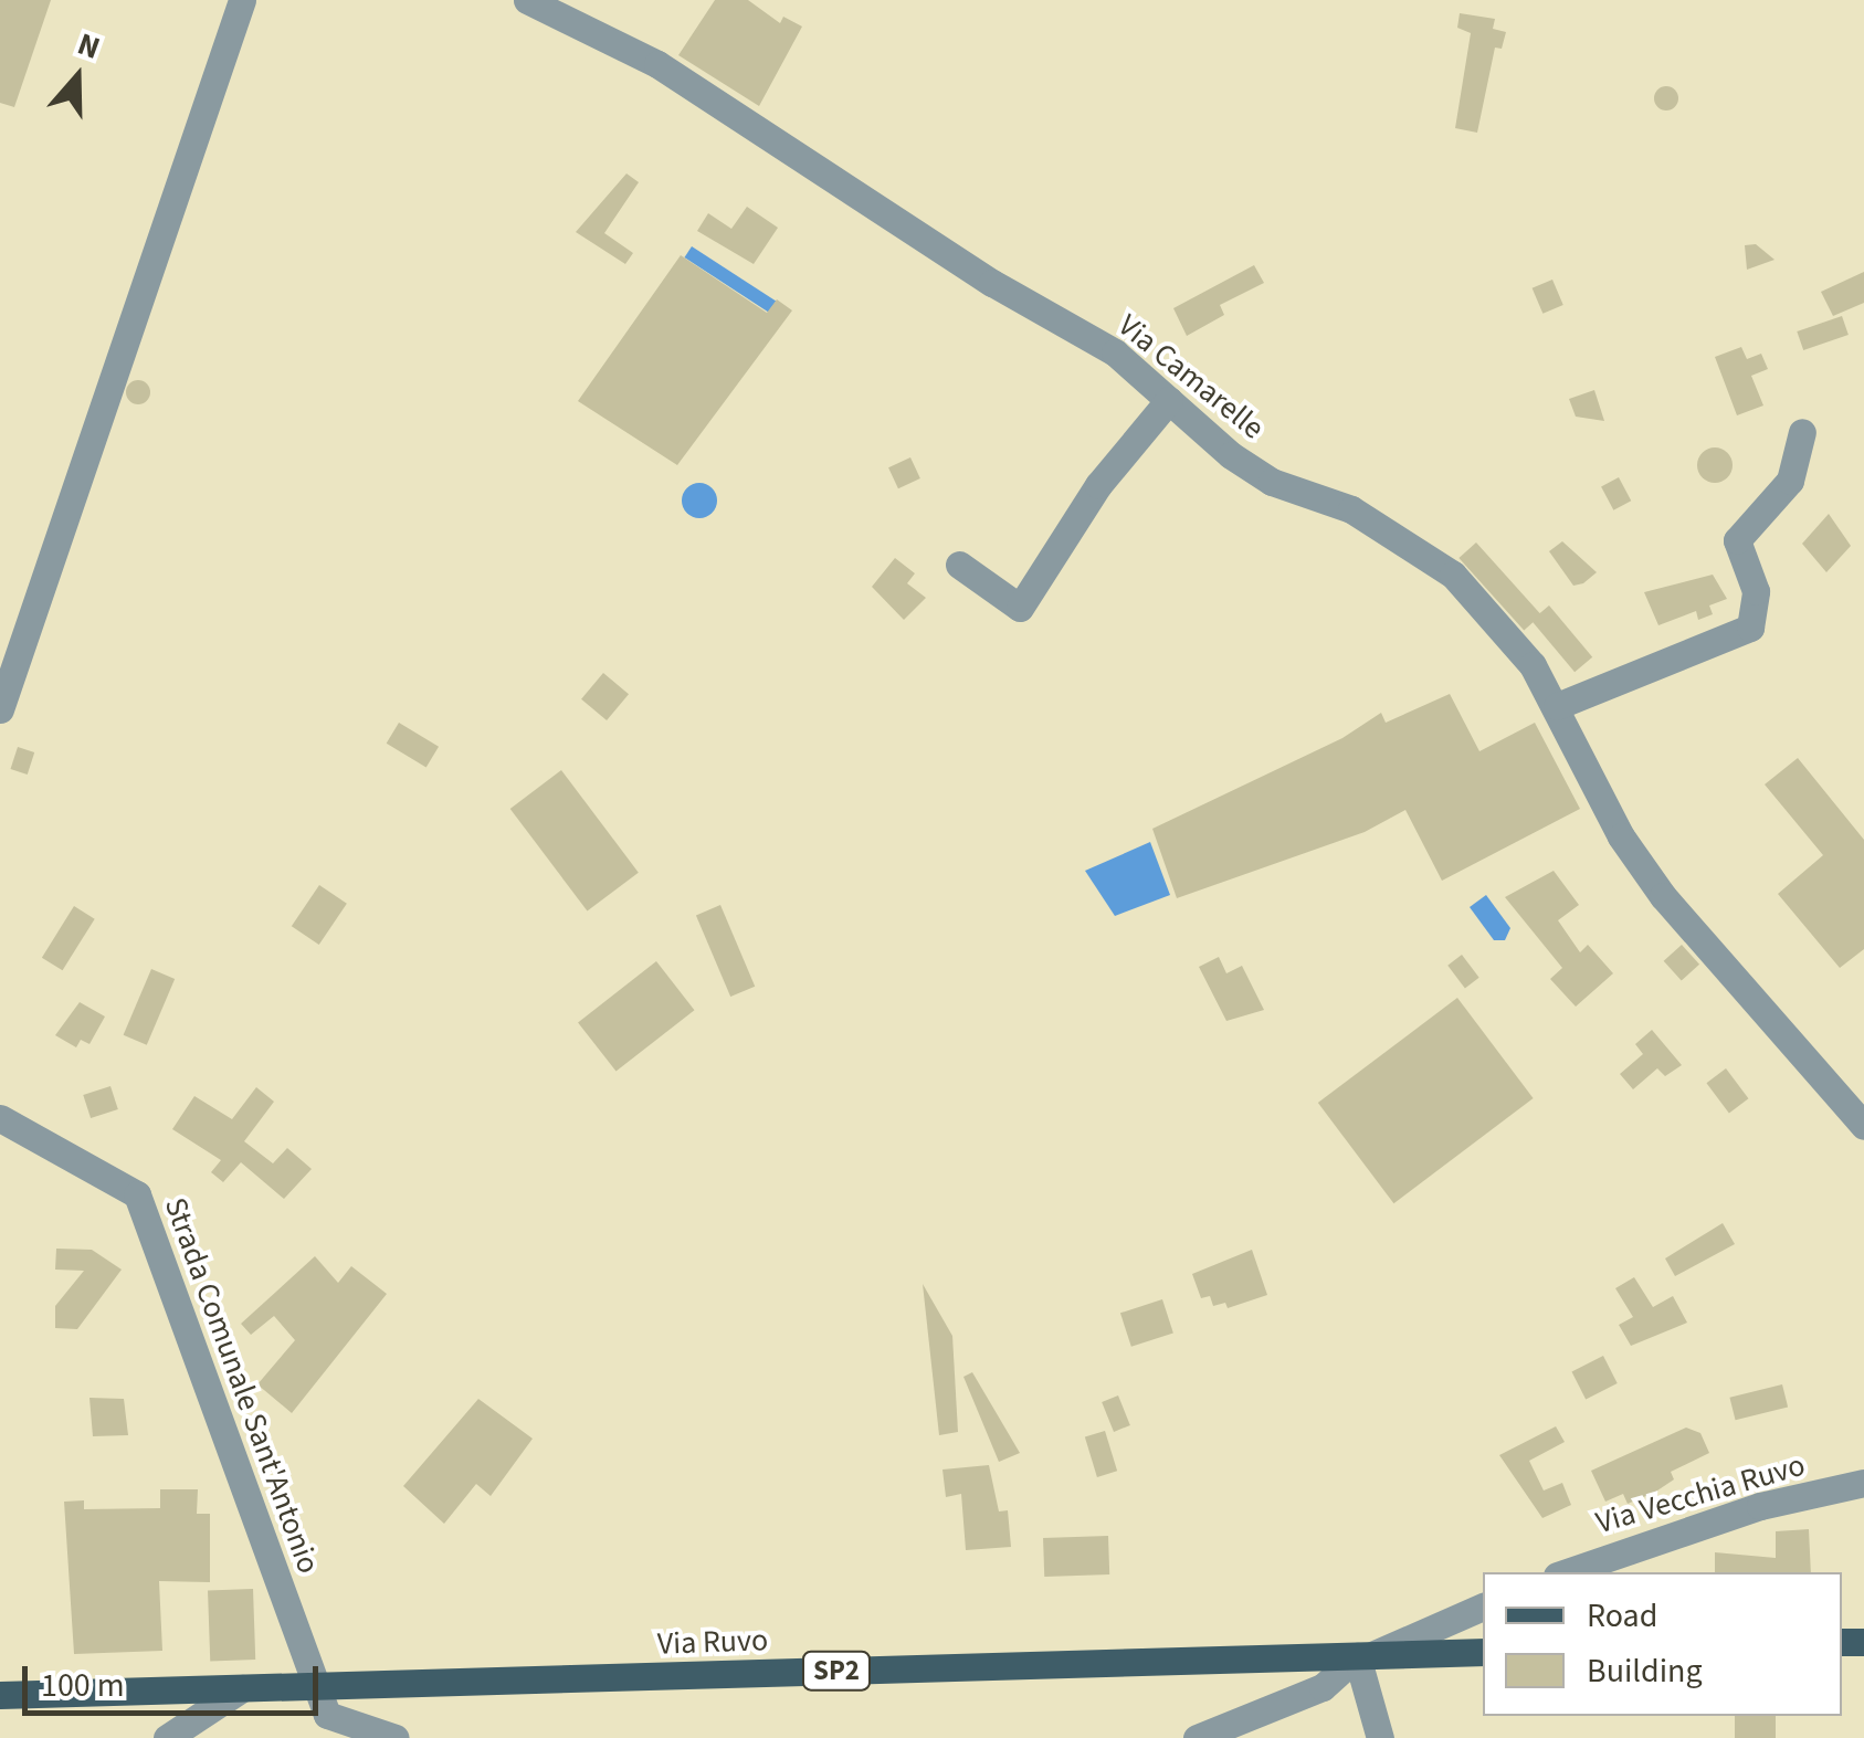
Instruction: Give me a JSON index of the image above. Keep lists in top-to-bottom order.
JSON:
{
  "streets": {
    "main road": ["Via Ruvo", "SP2"],
    "street": ["Via Camarelle", "Strada Comunale Sant'Antonio", "Via Vecchia Ruvo"]
  },
  "crossings": [
    ["Strada Comunale Sant'Antonio", "Via Ruvo"]
  ],
  "legend": ["Road", "Building"],
  "scale_bar": "100 m",
  "north": "top"
}
